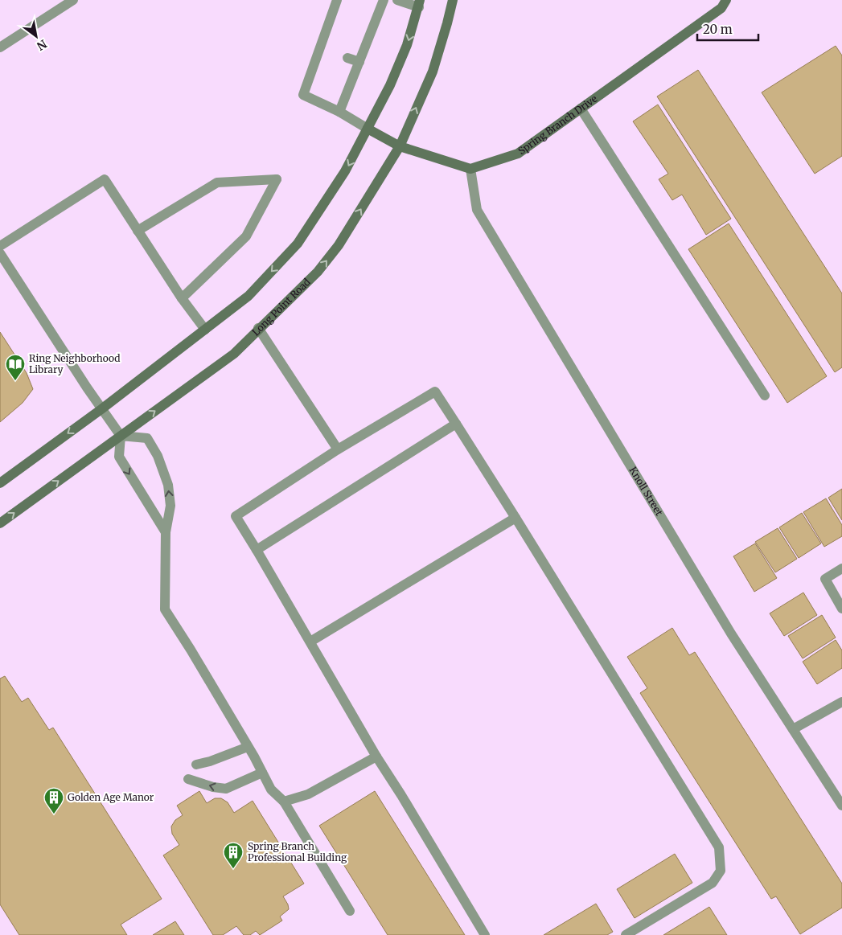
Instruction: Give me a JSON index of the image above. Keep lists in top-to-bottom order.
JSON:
{
  "streets": {
    "main road": ["Spring Branch Drive", "Long Point Road"],
    "street": ["Knoll Street"]
  },
  "crossings": [
    ["Spring Branch Drive", "Knoll Street"]
  ],
  "places": {
    "library": ["Ring Neighborhood Library"],
    "building": ["Golden Age Manor", "Spring Branch Professional Building"]
  },
  "scale_bar": "20 m",
  "north": "bottom right"
}
